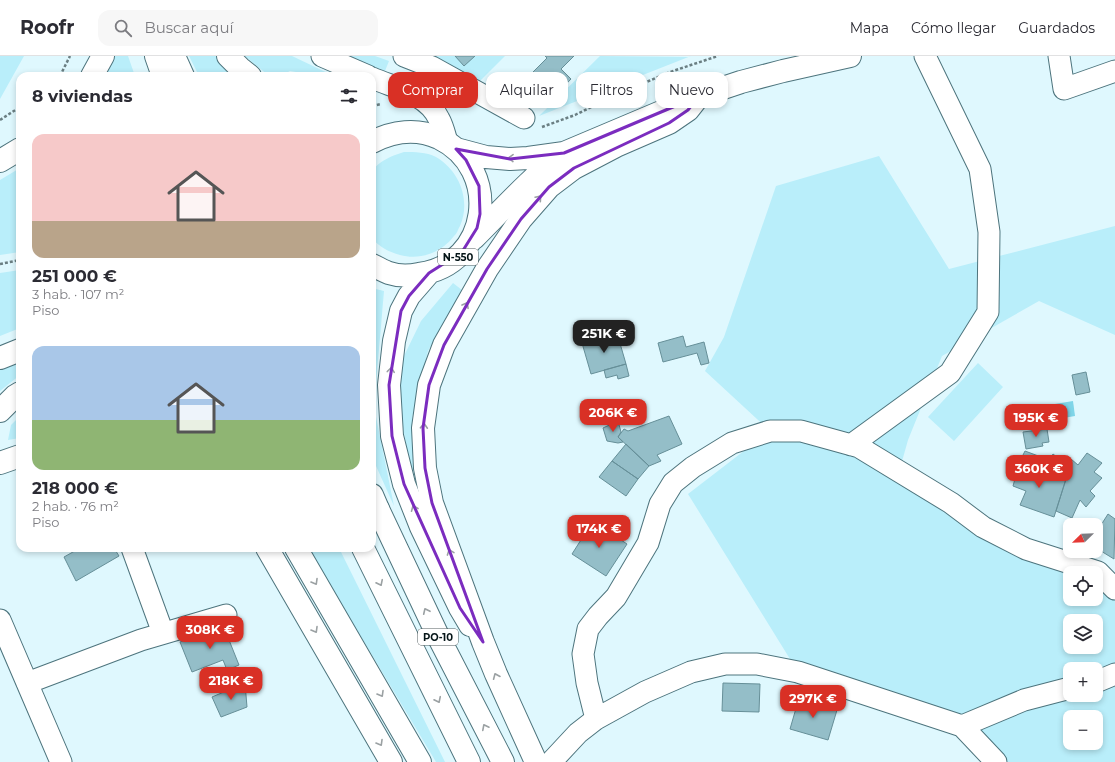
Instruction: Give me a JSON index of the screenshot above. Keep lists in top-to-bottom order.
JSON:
{
  "streets": {
    "main road": ["N-550", "PO-10"]
  },
  "north": "bottom left",
  "page": {
    "header": "Roofr",
    "search": "Buscar aquí",
    "nav": ["Mapa", "Cómo llegar", "Guardados"],
    "chip": [
      "Comprar",
      "Alquilar",
      "Filtros",
      "Nuevo"
    ],
    "heading": "8 viviendas",
    "list": [
      {
        "name": "251 000 €",
        "note": "3 hab. · 107 m² · Piso"
      },
      {
        "name": "218 000 €",
        "note": "2 hab. · 76 m² · Piso"
      }
    ],
    "price": [
      "251K €",
      "206K €",
      "195K €",
      "360K €",
      "174K €",
      "308K €",
      "218K €",
      "297K €"
    ],
    "map_buttons": ["+", "−"]
  }
}
